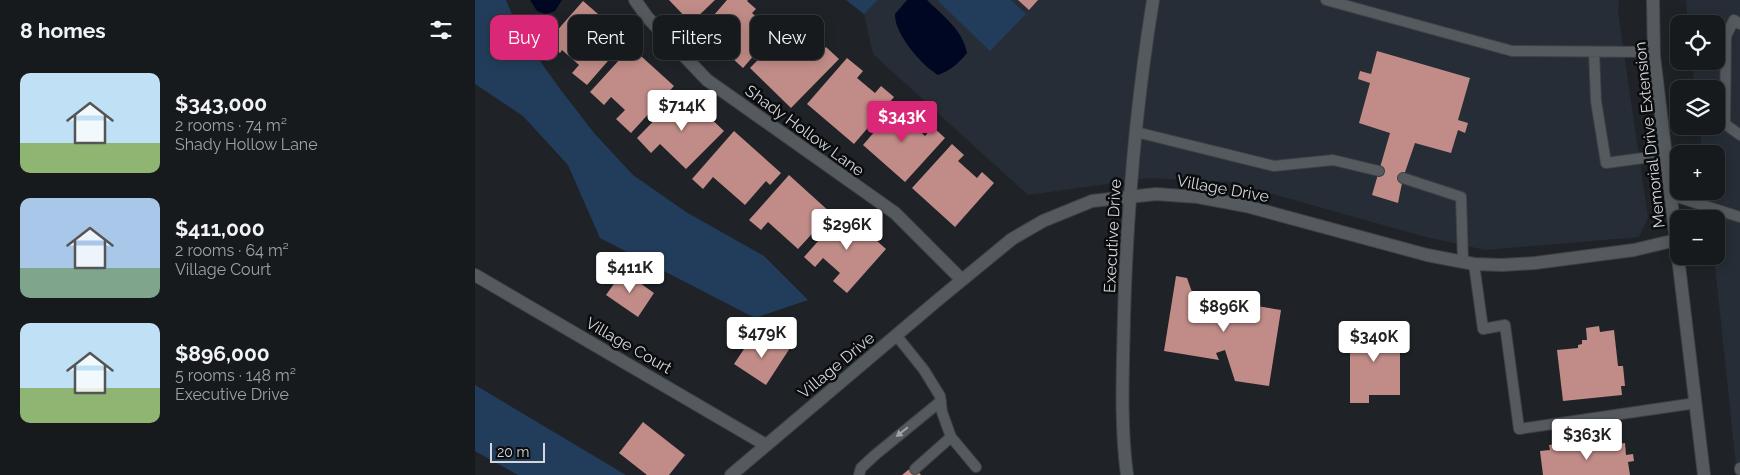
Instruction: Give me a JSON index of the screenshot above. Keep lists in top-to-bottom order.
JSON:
{
  "streets": {
    "street": [
      "Shady Hollow Lane",
      "Memorial Drive Extension",
      "Village Drive",
      "Executive Drive",
      "Village Court"
    ]
  },
  "crossings": [
    ["Shady Hollow Lane", "Village Drive"],
    ["Village Drive", "Executive Drive"],
    ["Village Drive", "Village Court"]
  ],
  "scale_bar": "20 m",
  "page": {
    "heading": "8 homes",
    "map_buttons": ["+", "−"],
    "chip": [
      "Buy",
      "Rent",
      "Filters",
      "New"
    ],
    "list": [
      {
        "name": "$343,000",
        "note": "2 rooms · 74 m² · Shady Hollow Lane"
      },
      {
        "name": "$411,000",
        "note": "2 rooms · 64 m² · Village Court"
      },
      {
        "name": "$896,000",
        "note": "5 rooms · 148 m² · Executive Drive"
      }
    ],
    "price": [
      "$714K",
      "$343K",
      "$296K",
      "$411K",
      "$896K",
      "$479K",
      "$340K",
      "$363K"
    ],
    "scale": "20 m"
  }
}
